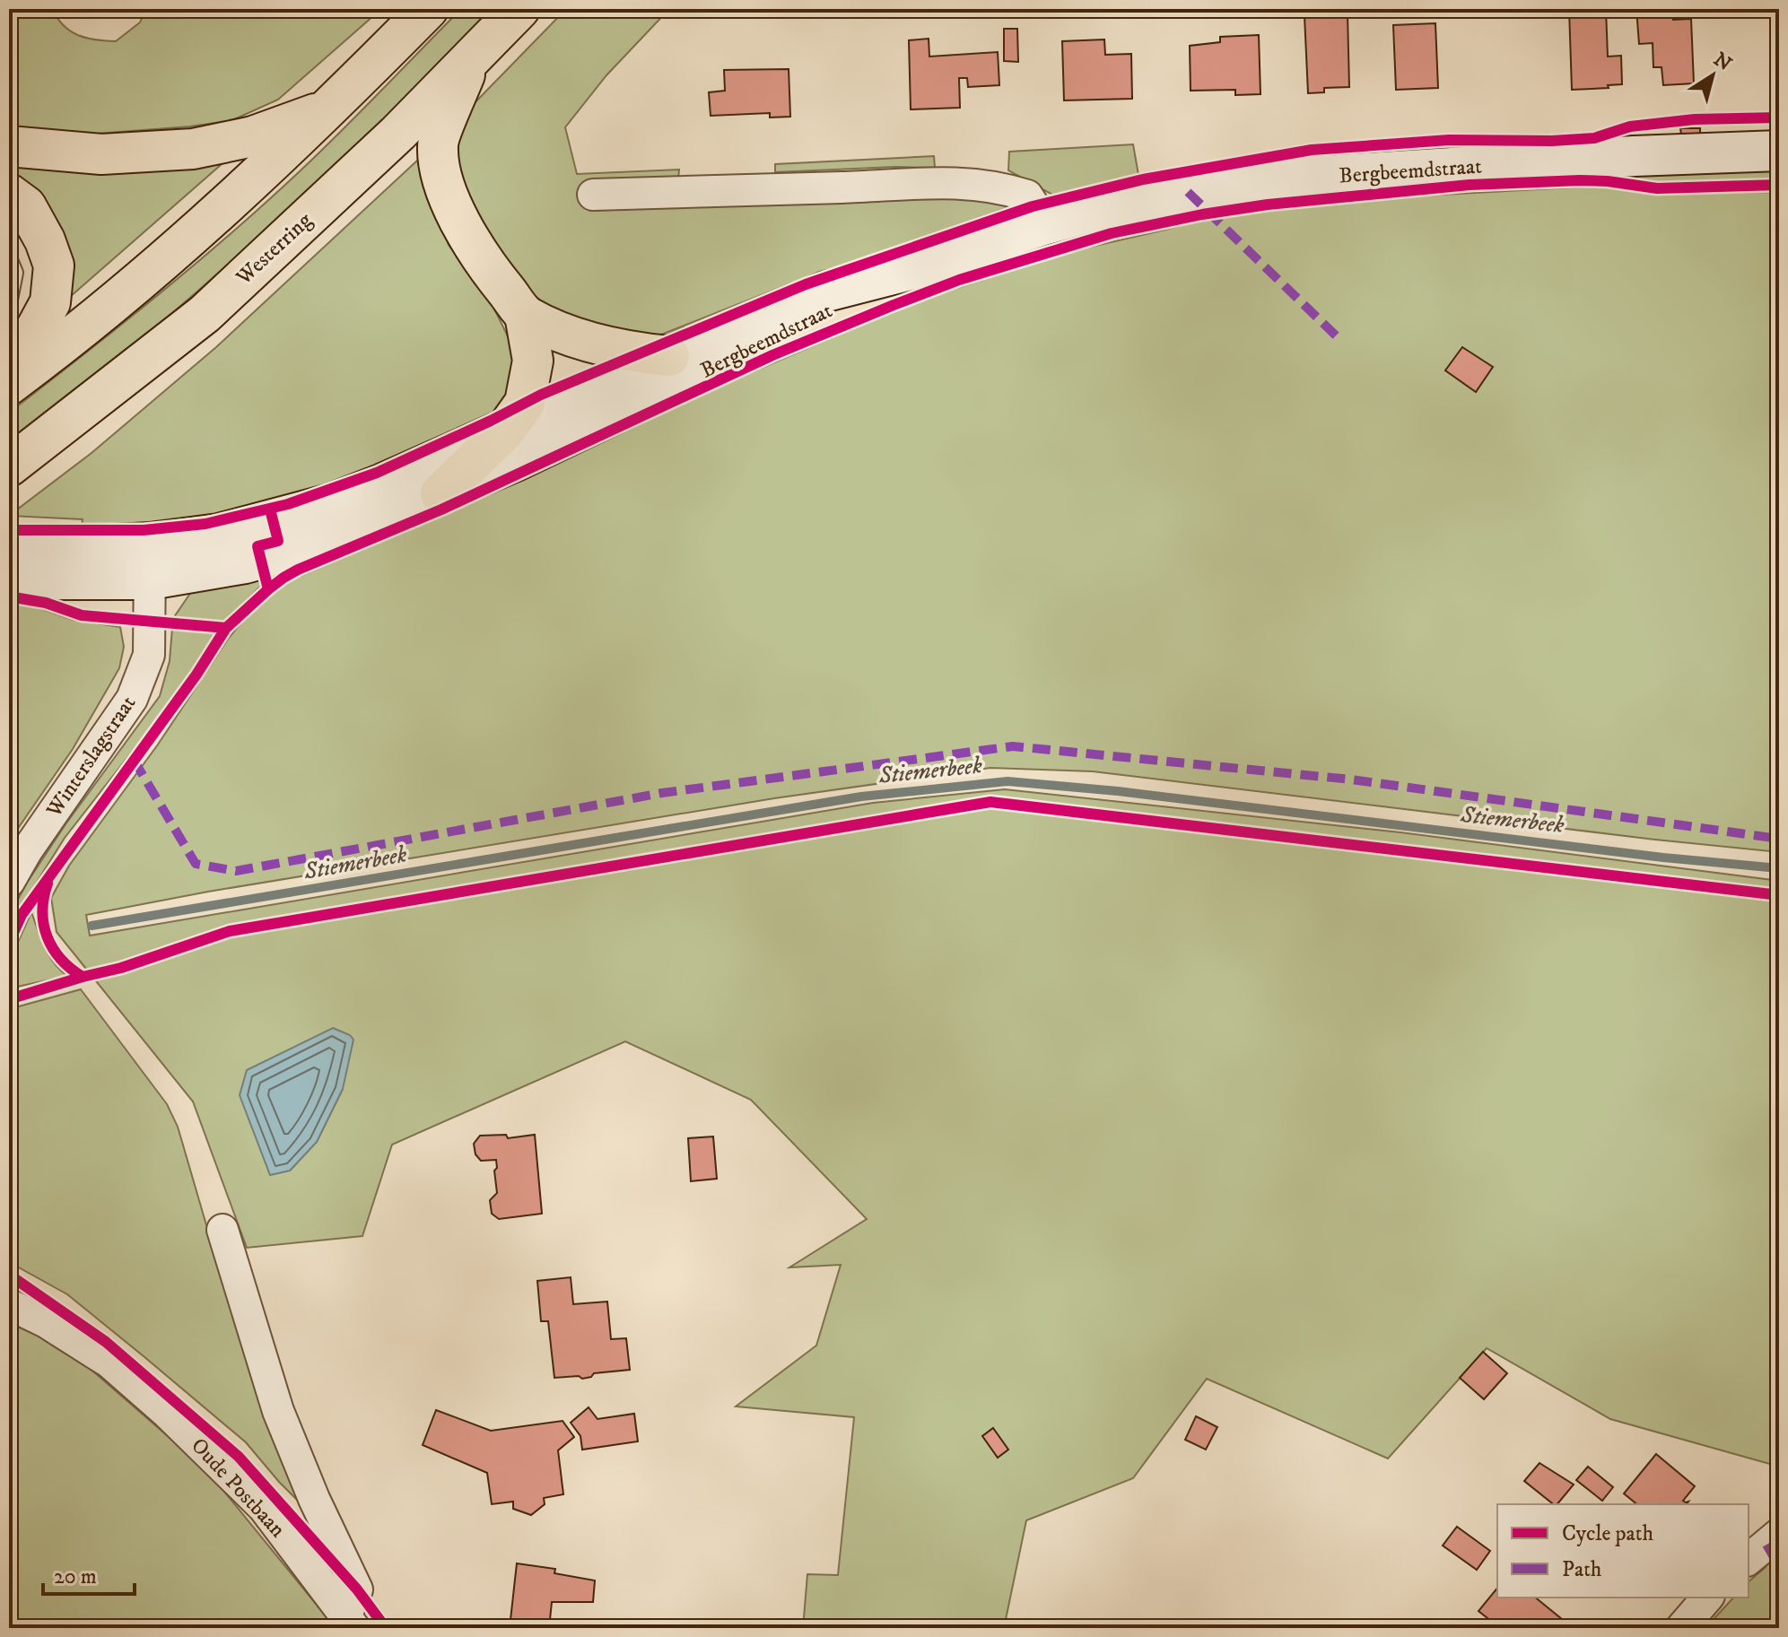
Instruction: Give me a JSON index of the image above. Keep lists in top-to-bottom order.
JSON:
{
  "streets": {
    "highway": ["Westerring"],
    "street": ["Bergbeemdstraat", "Winterslagstraat", "Oude Postbaan"]
  },
  "crossings": [
    ["Bergbeemdstraat", "Winterslagstraat"]
  ],
  "water": ["Stiemerbeek"],
  "legend": ["Cycle path", "Path"],
  "scale_bar": "20 m",
  "north": "top right"
}
